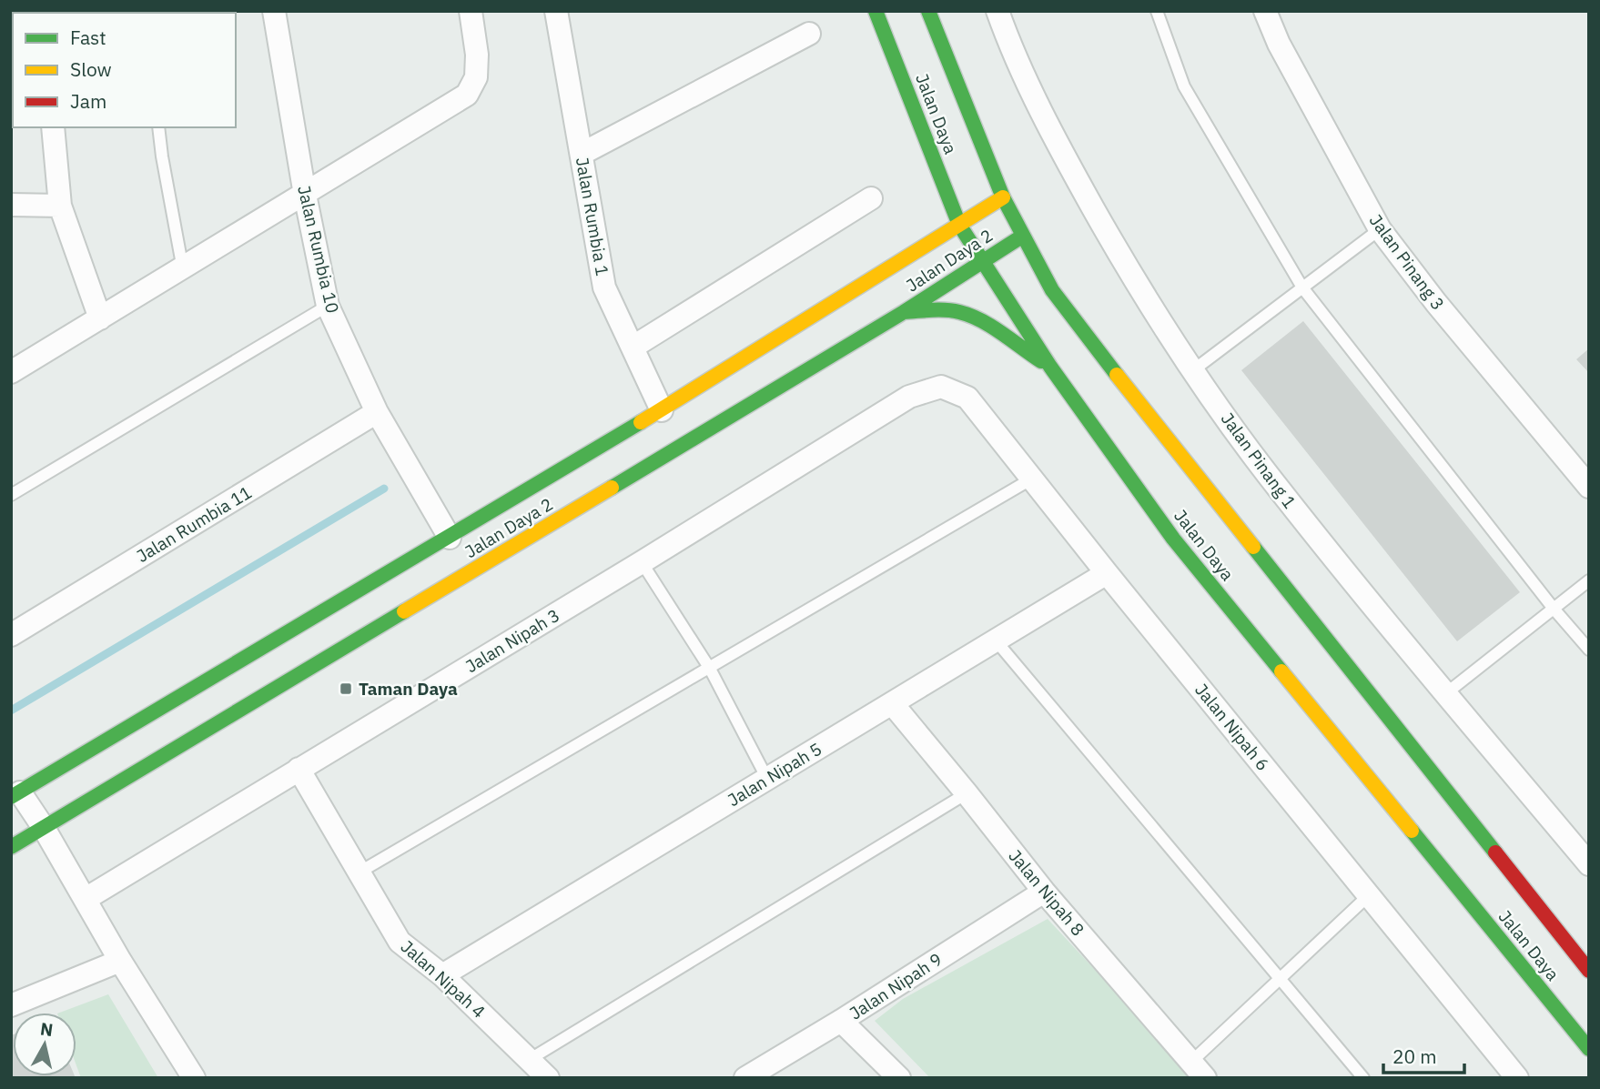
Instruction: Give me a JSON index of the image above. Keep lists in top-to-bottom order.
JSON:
{
  "streets": {
    "main road": ["Jalan Daya", "Jalan Daya 2"],
    "street": [
      "Jalan Rumbia 1",
      "Jalan Rumbia 10",
      "Jalan Pinang 3",
      "Jalan Pinang 1",
      "Jalan Rumbia 11",
      "Jalan Nipah 3",
      "Jalan Nipah 6",
      "Jalan Nipah 5",
      "Jalan Nipah 8",
      "Jalan Nipah 4",
      "Jalan Nipah 9"
    ]
  },
  "crossings": [
    ["Jalan Daya", "Jalan Daya 2"],
    ["Jalan Rumbia 1", "Jalan Daya 2"],
    ["Jalan Rumbia 10", "Jalan Daya 2"],
    ["Jalan Rumbia 10", "Jalan Rumbia 11"],
    ["Jalan Nipah 3", "Jalan Nipah 6"],
    ["Jalan Nipah 3", "Jalan Nipah 4"],
    ["Jalan Nipah 6", "Jalan Nipah 5"],
    ["Jalan Nipah 5", "Jalan Nipah 8"],
    ["Jalan Nipah 5", "Jalan Nipah 4"],
    ["Jalan Nipah 8", "Jalan Nipah 9"]
  ],
  "places": {
    "transit": ["Taman Daya"]
  },
  "legend": ["Fast", "Slow", "Jam"],
  "scale_bar": "20 m",
  "north": "top"
}
